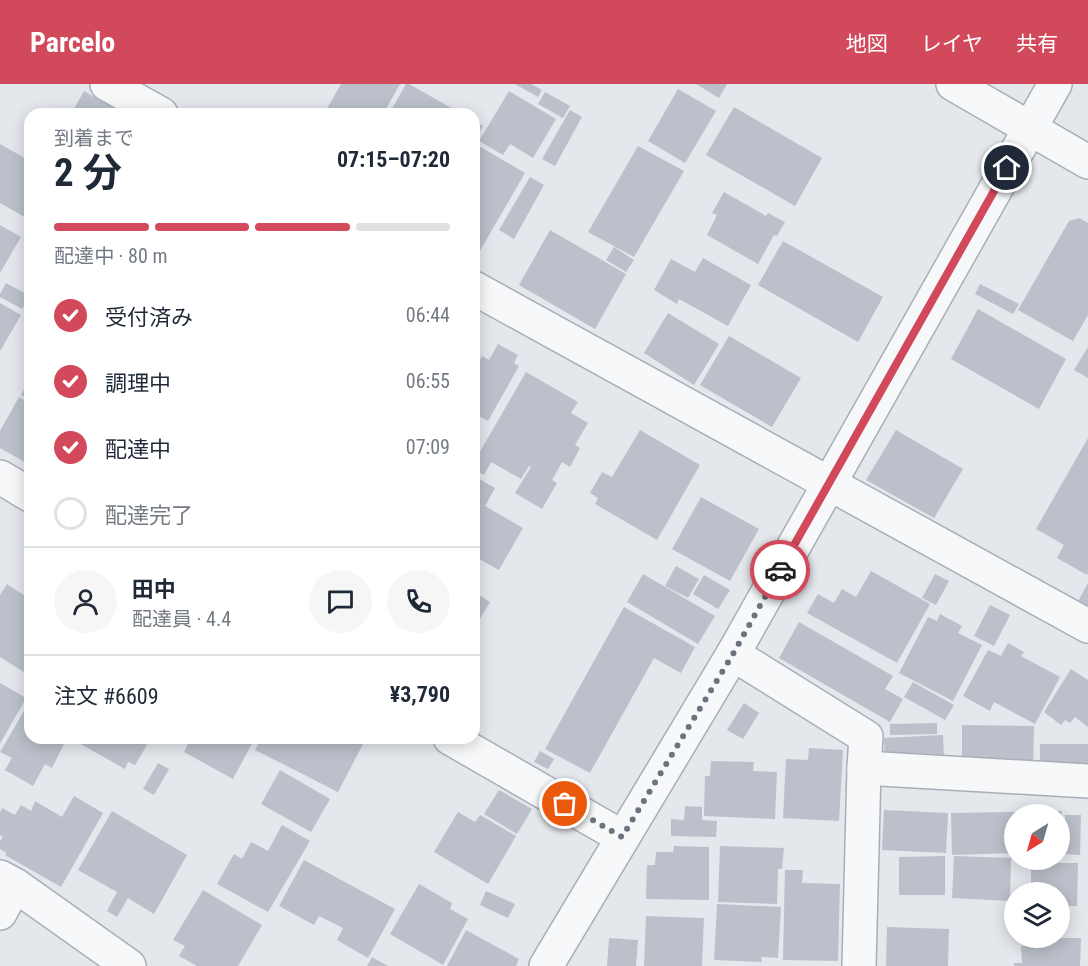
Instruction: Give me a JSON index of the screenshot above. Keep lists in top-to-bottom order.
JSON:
{
  "north": "bottom left",
  "page": {
    "header": "Parcelo",
    "nav": ["地図", "レイヤ", "共有"],
    "heading": ["2 分", "到着まで", "07:15–07:20"],
    "panel": [
      "田中",
      "配達員 · 4.4",
      "注文 #6609",
      "¥3,790"
    ],
    "bar": "配達中 · 80 m",
    "list": [
      ["受付済み", "06:44"],
      ["調理中", "06:55"],
      ["配達中", "07:09"],
      "配達完了"
    ]
  }
}
